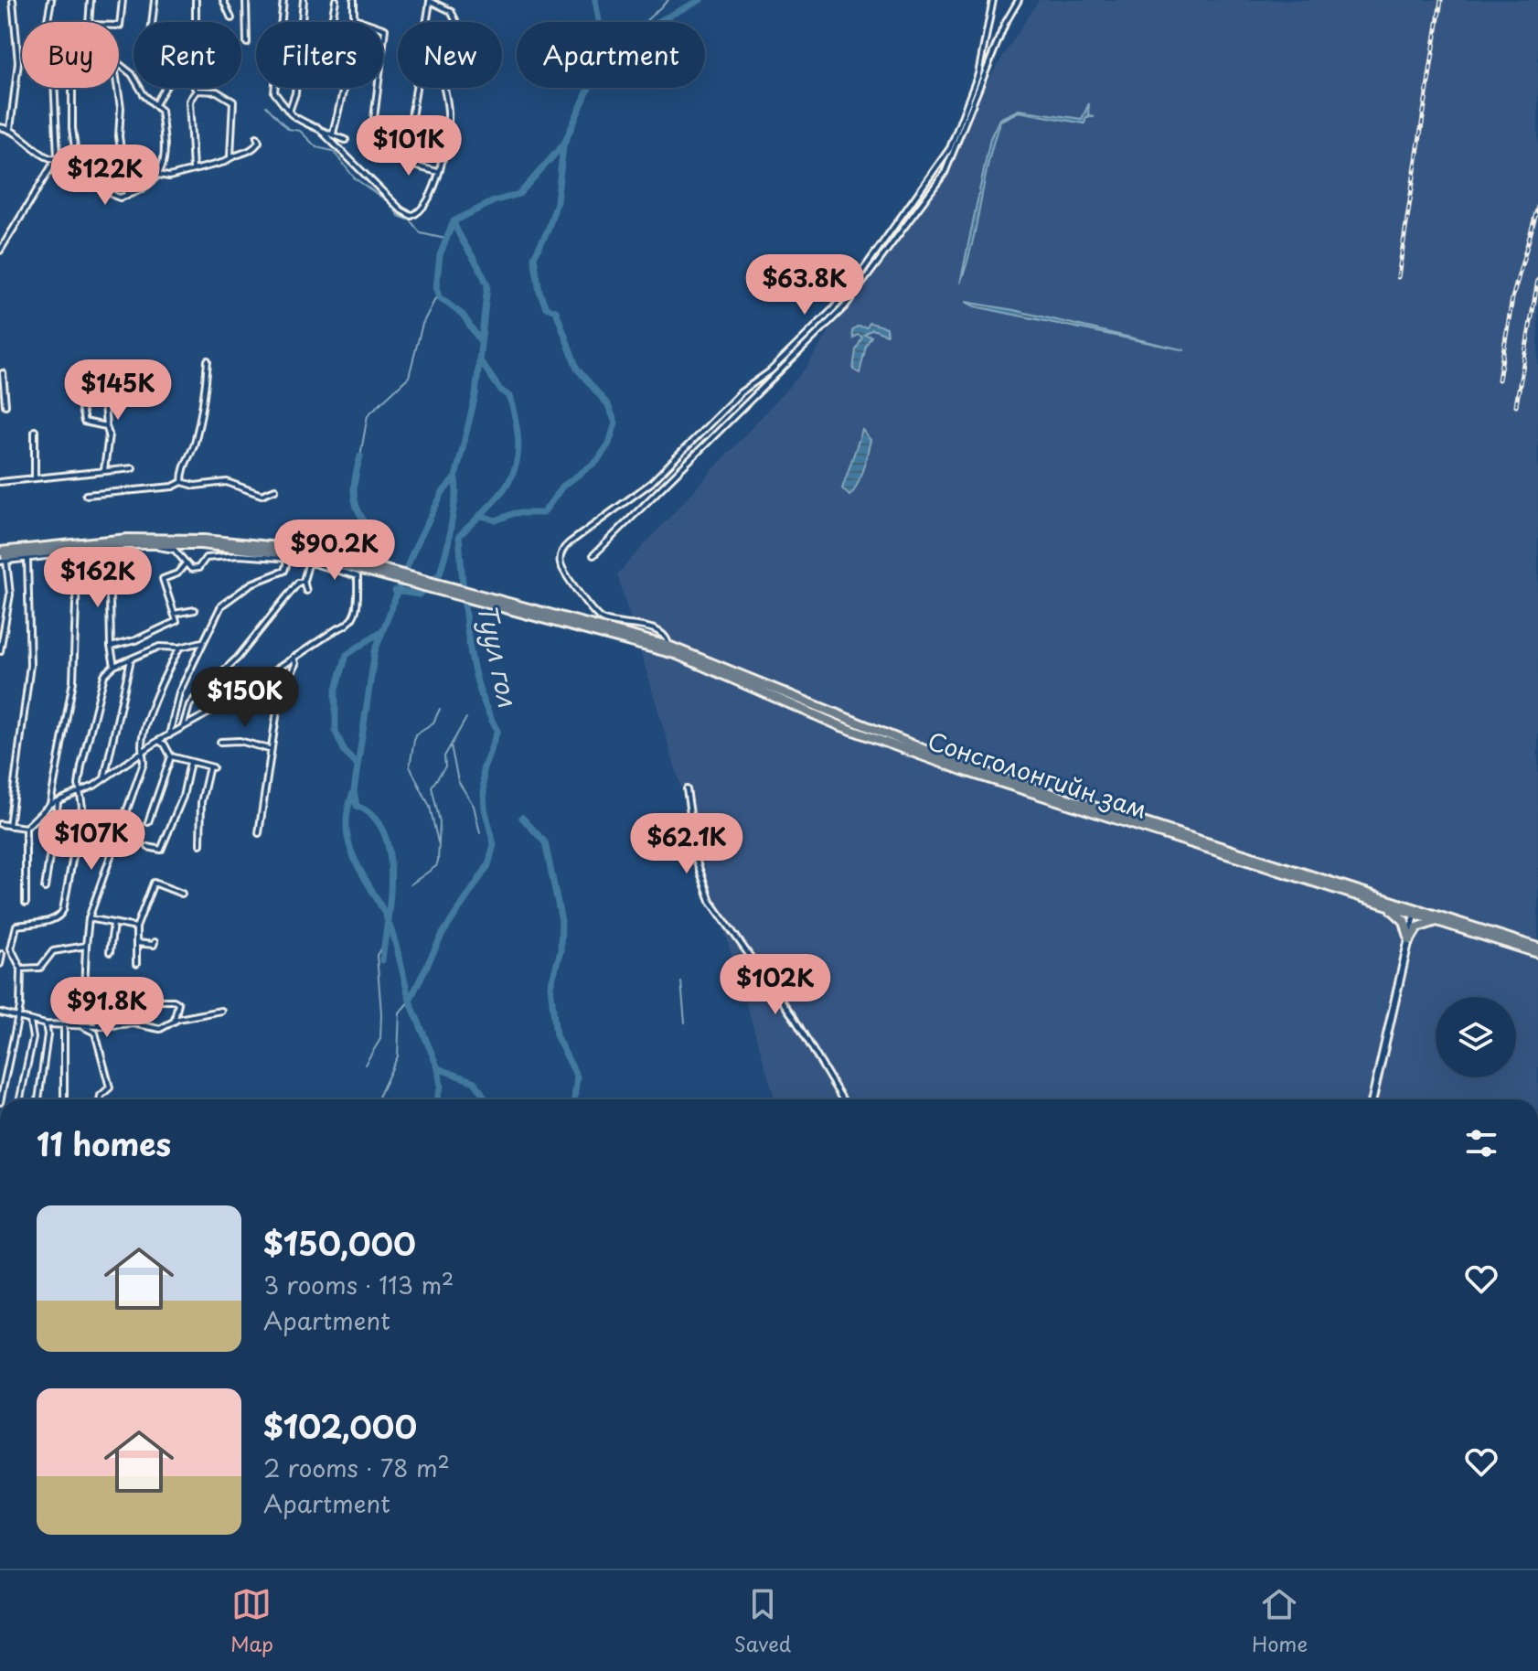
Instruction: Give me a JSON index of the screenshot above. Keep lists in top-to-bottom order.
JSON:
{
  "streets": {
    "main road": ["Сонсголонгийн зам"]
  },
  "water": ["Туул гол"],
  "page": {
    "chip": [
      "Buy",
      "Rent",
      "Filters",
      "New",
      "Apartment"
    ],
    "price": [
      "$101K",
      "$122K",
      "$63.8K",
      "$145K",
      "$90.2K",
      "$162K",
      "$150K",
      "$107K",
      "$62.1K",
      "$102K",
      "$91.8K"
    ],
    "heading": "11 homes",
    "list": [
      {
        "name": "$150,000",
        "note": "3 rooms · 113 m² · Apartment"
      },
      {
        "name": "$102,000",
        "note": "2 rooms · 78 m² · Apartment"
      }
    ],
    "tabs": ["Map", "Saved", "Home"]
  }
}
